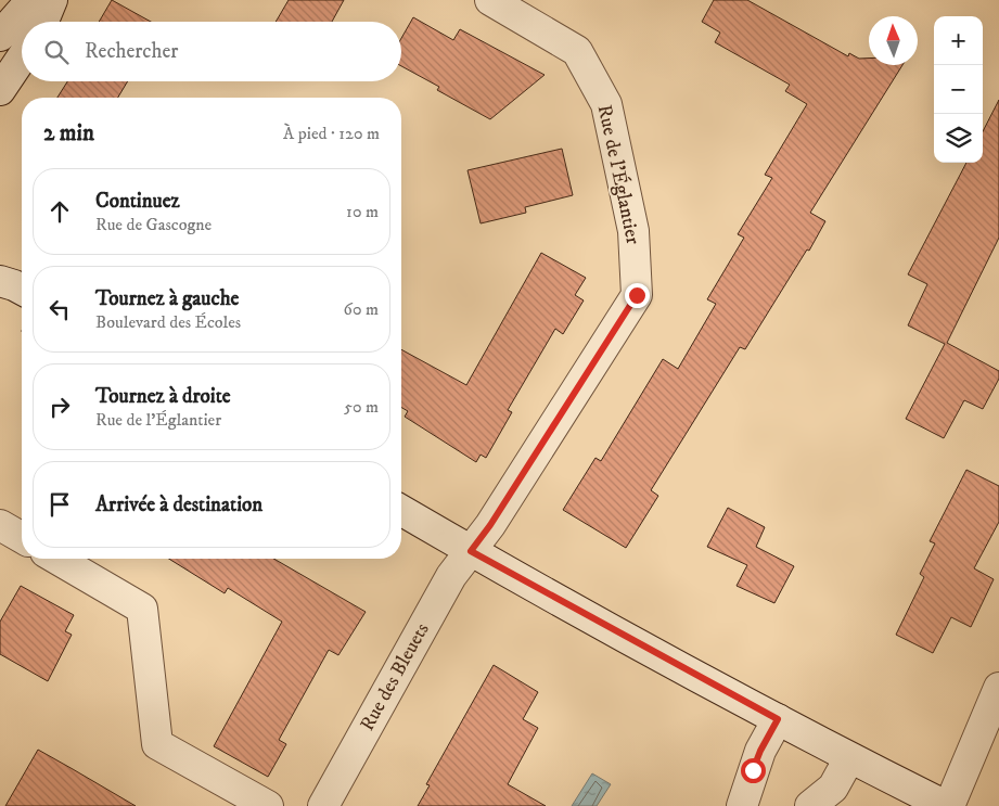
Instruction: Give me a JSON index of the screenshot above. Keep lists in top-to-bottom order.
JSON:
{
  "streets": {
    "street": ["Rue de l'Églantier", "Rue des Bleuets"]
  },
  "crossings": [
    ["Rue de l'Églantier", "Rue des Bleuets"]
  ],
  "north": "top",
  "page": {
    "map_buttons": ["+", "−"],
    "search": "Rechercher",
    "heading": ["2 min", "À pied · 120 m"],
    "list": [
      ["Continuez", "Rue de Gascogne", "10 m"],
      ["Tournez à gauche", "Boulevard des Écoles", "60 m"],
      ["Tournez à droite", "Rue de l'Églantier", "50 m"],
      "Arrivée à destination"
    ]
  }
}
